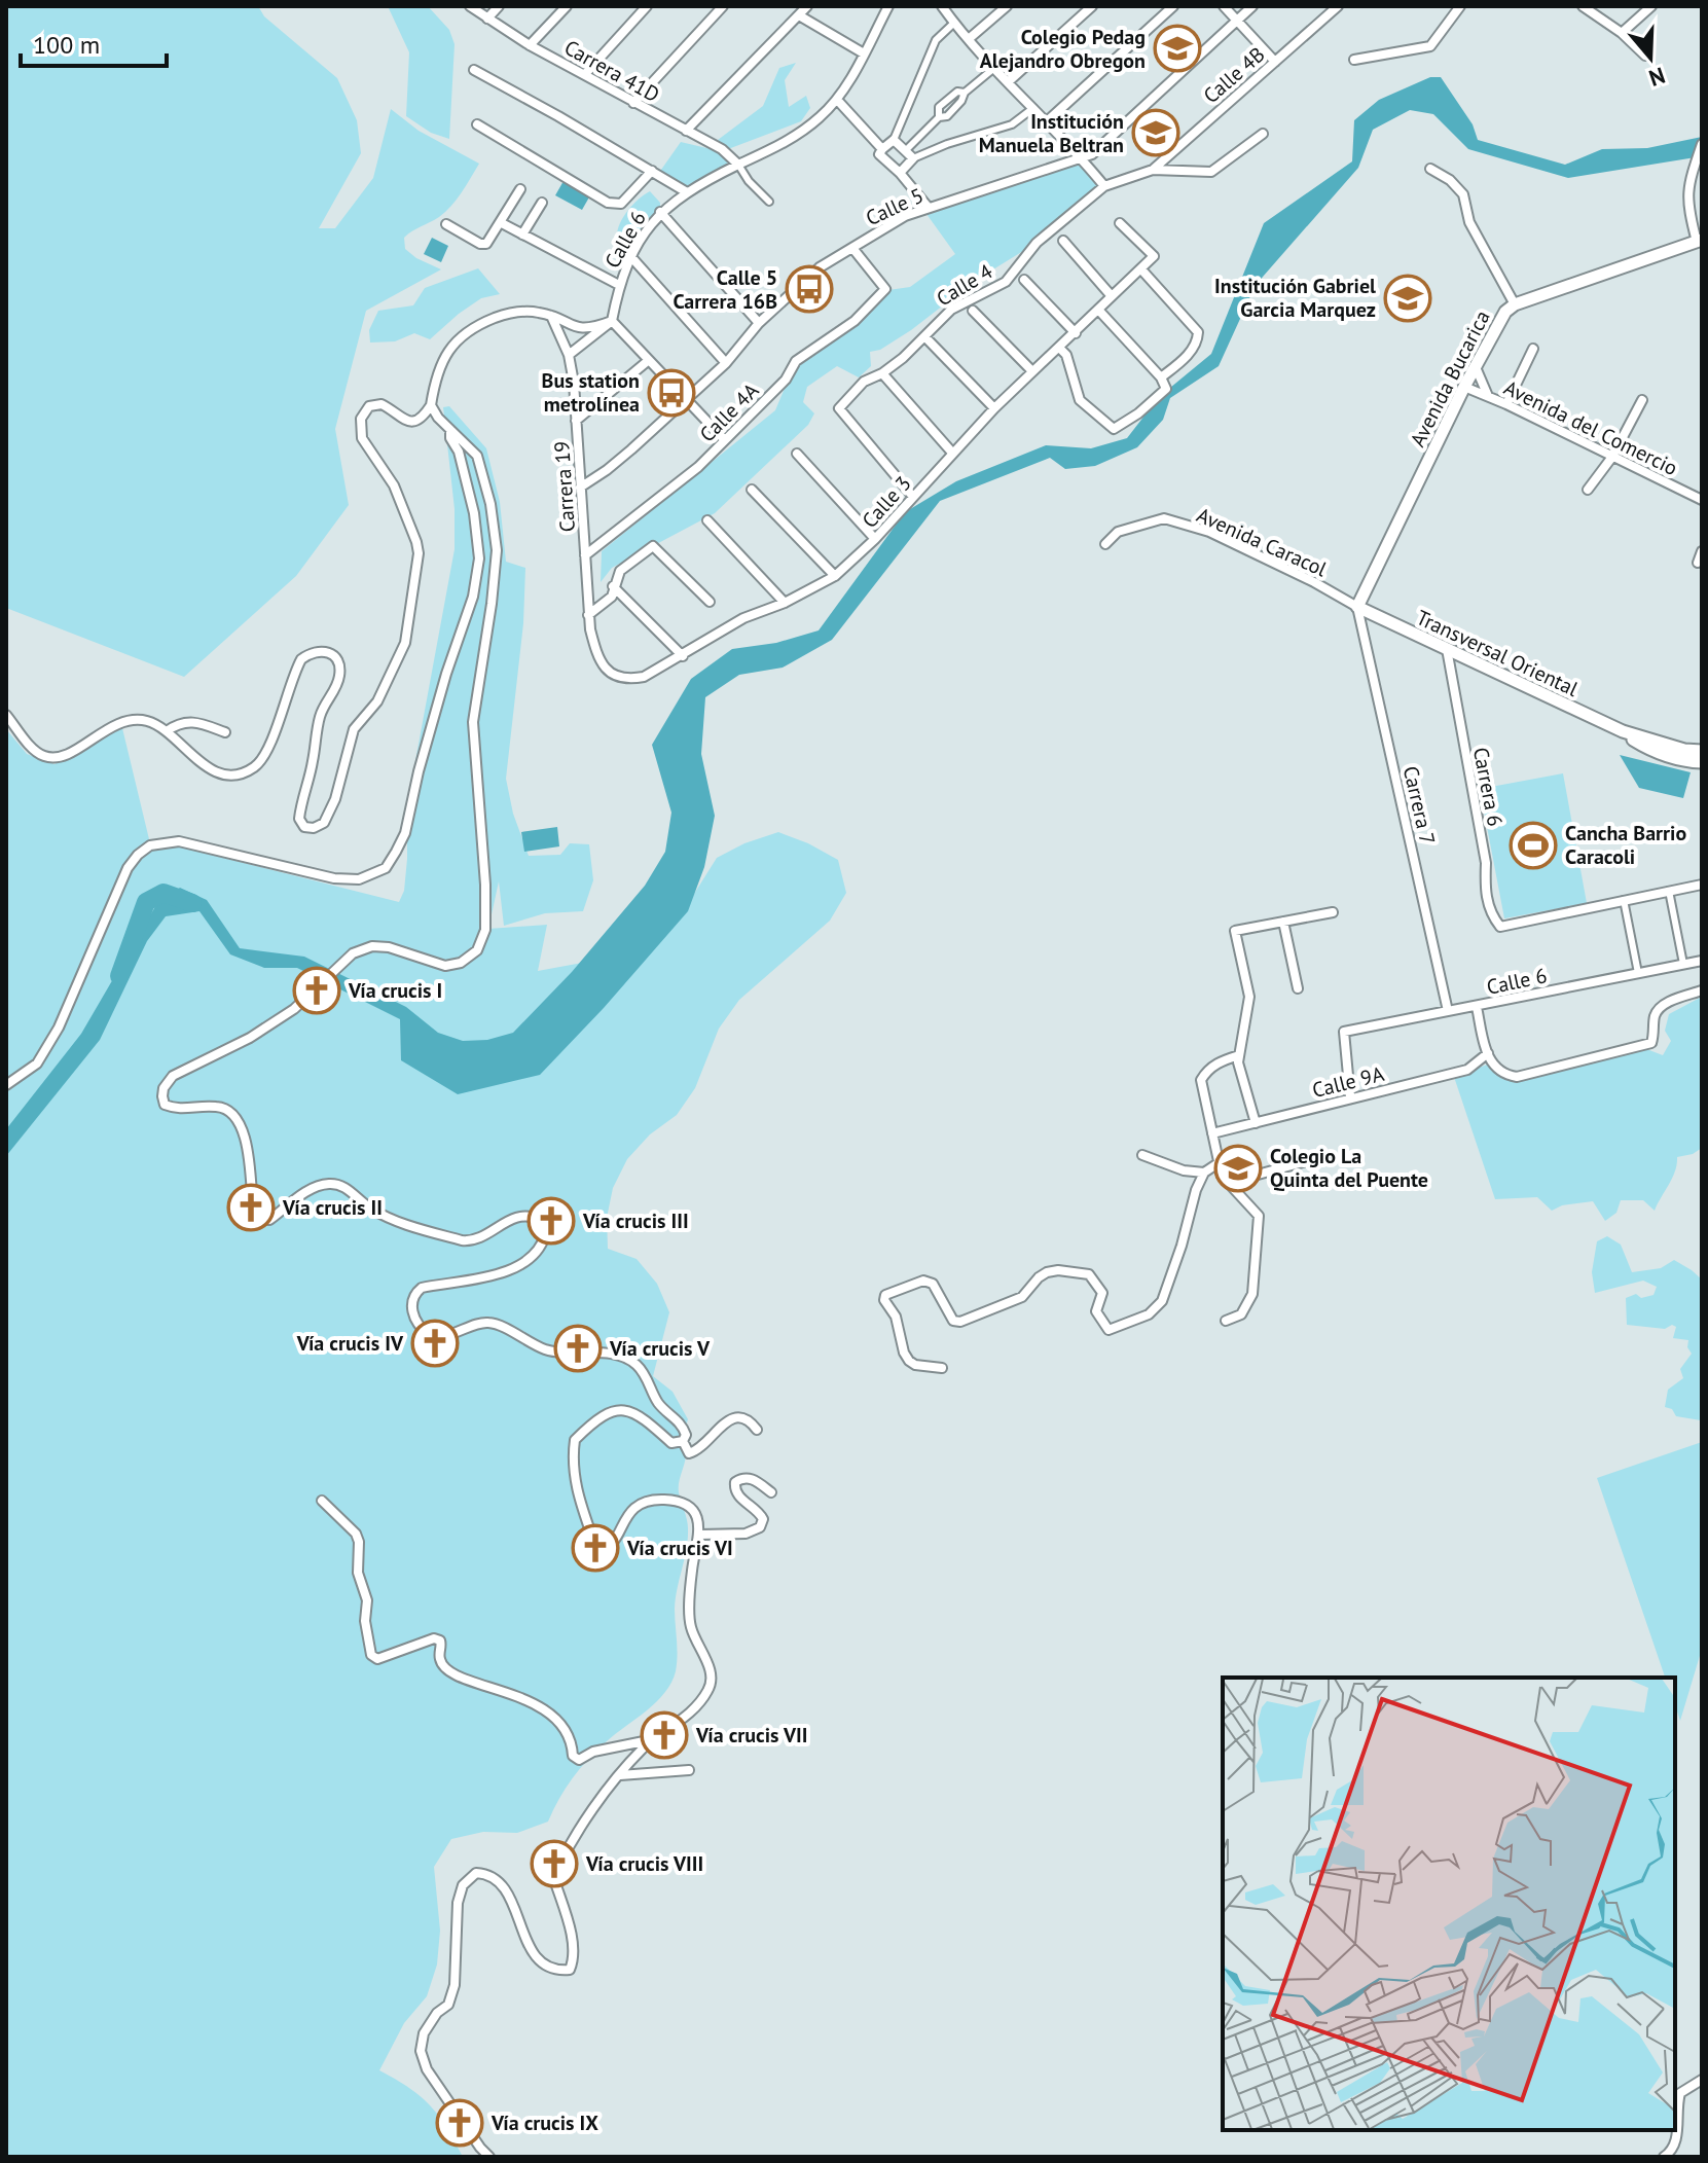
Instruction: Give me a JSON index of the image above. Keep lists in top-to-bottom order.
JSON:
{
  "streets": {
    "main road": ["Avenida Bucarica", "Transversal Oriental"],
    "street": [
      "Carrera 41D",
      "Calle 4B",
      "Calle 5",
      "Calle 6",
      "Calle 4",
      "Calle 4A",
      "Avenida del Comercio",
      "Carrera 19",
      "Calle 3",
      "Avenida Caracol",
      "Carrera 6",
      "Carrera 7",
      "Calle 9A"
    ]
  },
  "crossings": [
    ["Carrera 41D", "Calle 6"],
    ["Calle 5", "Calle 4A"],
    ["Calle 5", "Carrera 19"],
    ["Calle 6", "Carrera 7"],
    ["Calle 6", "Calle 9A"],
    ["Calle 4", "Calle 3"],
    ["Avenida Bucarica", "Avenida del Comercio"],
    ["Avenida Bucarica", "Avenida Caracol"],
    ["Avenida Bucarica", "Transversal Oriental"],
    ["Avenida Bucarica", "Carrera 7"],
    ["Calle 4A", "Carrera 19"],
    ["Carrera 19", "Calle 3"],
    ["Avenida Caracol", "Transversal Oriental"],
    ["Avenida Caracol", "Carrera 7"],
    ["Transversal Oriental", "Carrera 6"],
    ["Transversal Oriental", "Carrera 7"]
  ],
  "places": {
    "school or university": [
      "Colegio Pedag Alejandro Obregon",
      "Institución Manuela Beltran",
      "Institución Gabriel Garcia Marquez",
      "Colegio La Quinta del Puente"
    ],
    "bus stop": ["Calle 5 Carrera 16B", "Bus station metrolínea"],
    "sports": ["Cancha Barrio Caracoli"],
    "church": [
      "Vía crucis I",
      "Vía crucis II",
      "Vía crucis III",
      "Vía crucis IV",
      "Vía crucis V",
      "Vía crucis VI",
      "Vía crucis VII",
      "Vía crucis VIII",
      "Vía crucis IX"
    ]
  },
  "scale_bar": "100 m",
  "north": "bottom"
}
